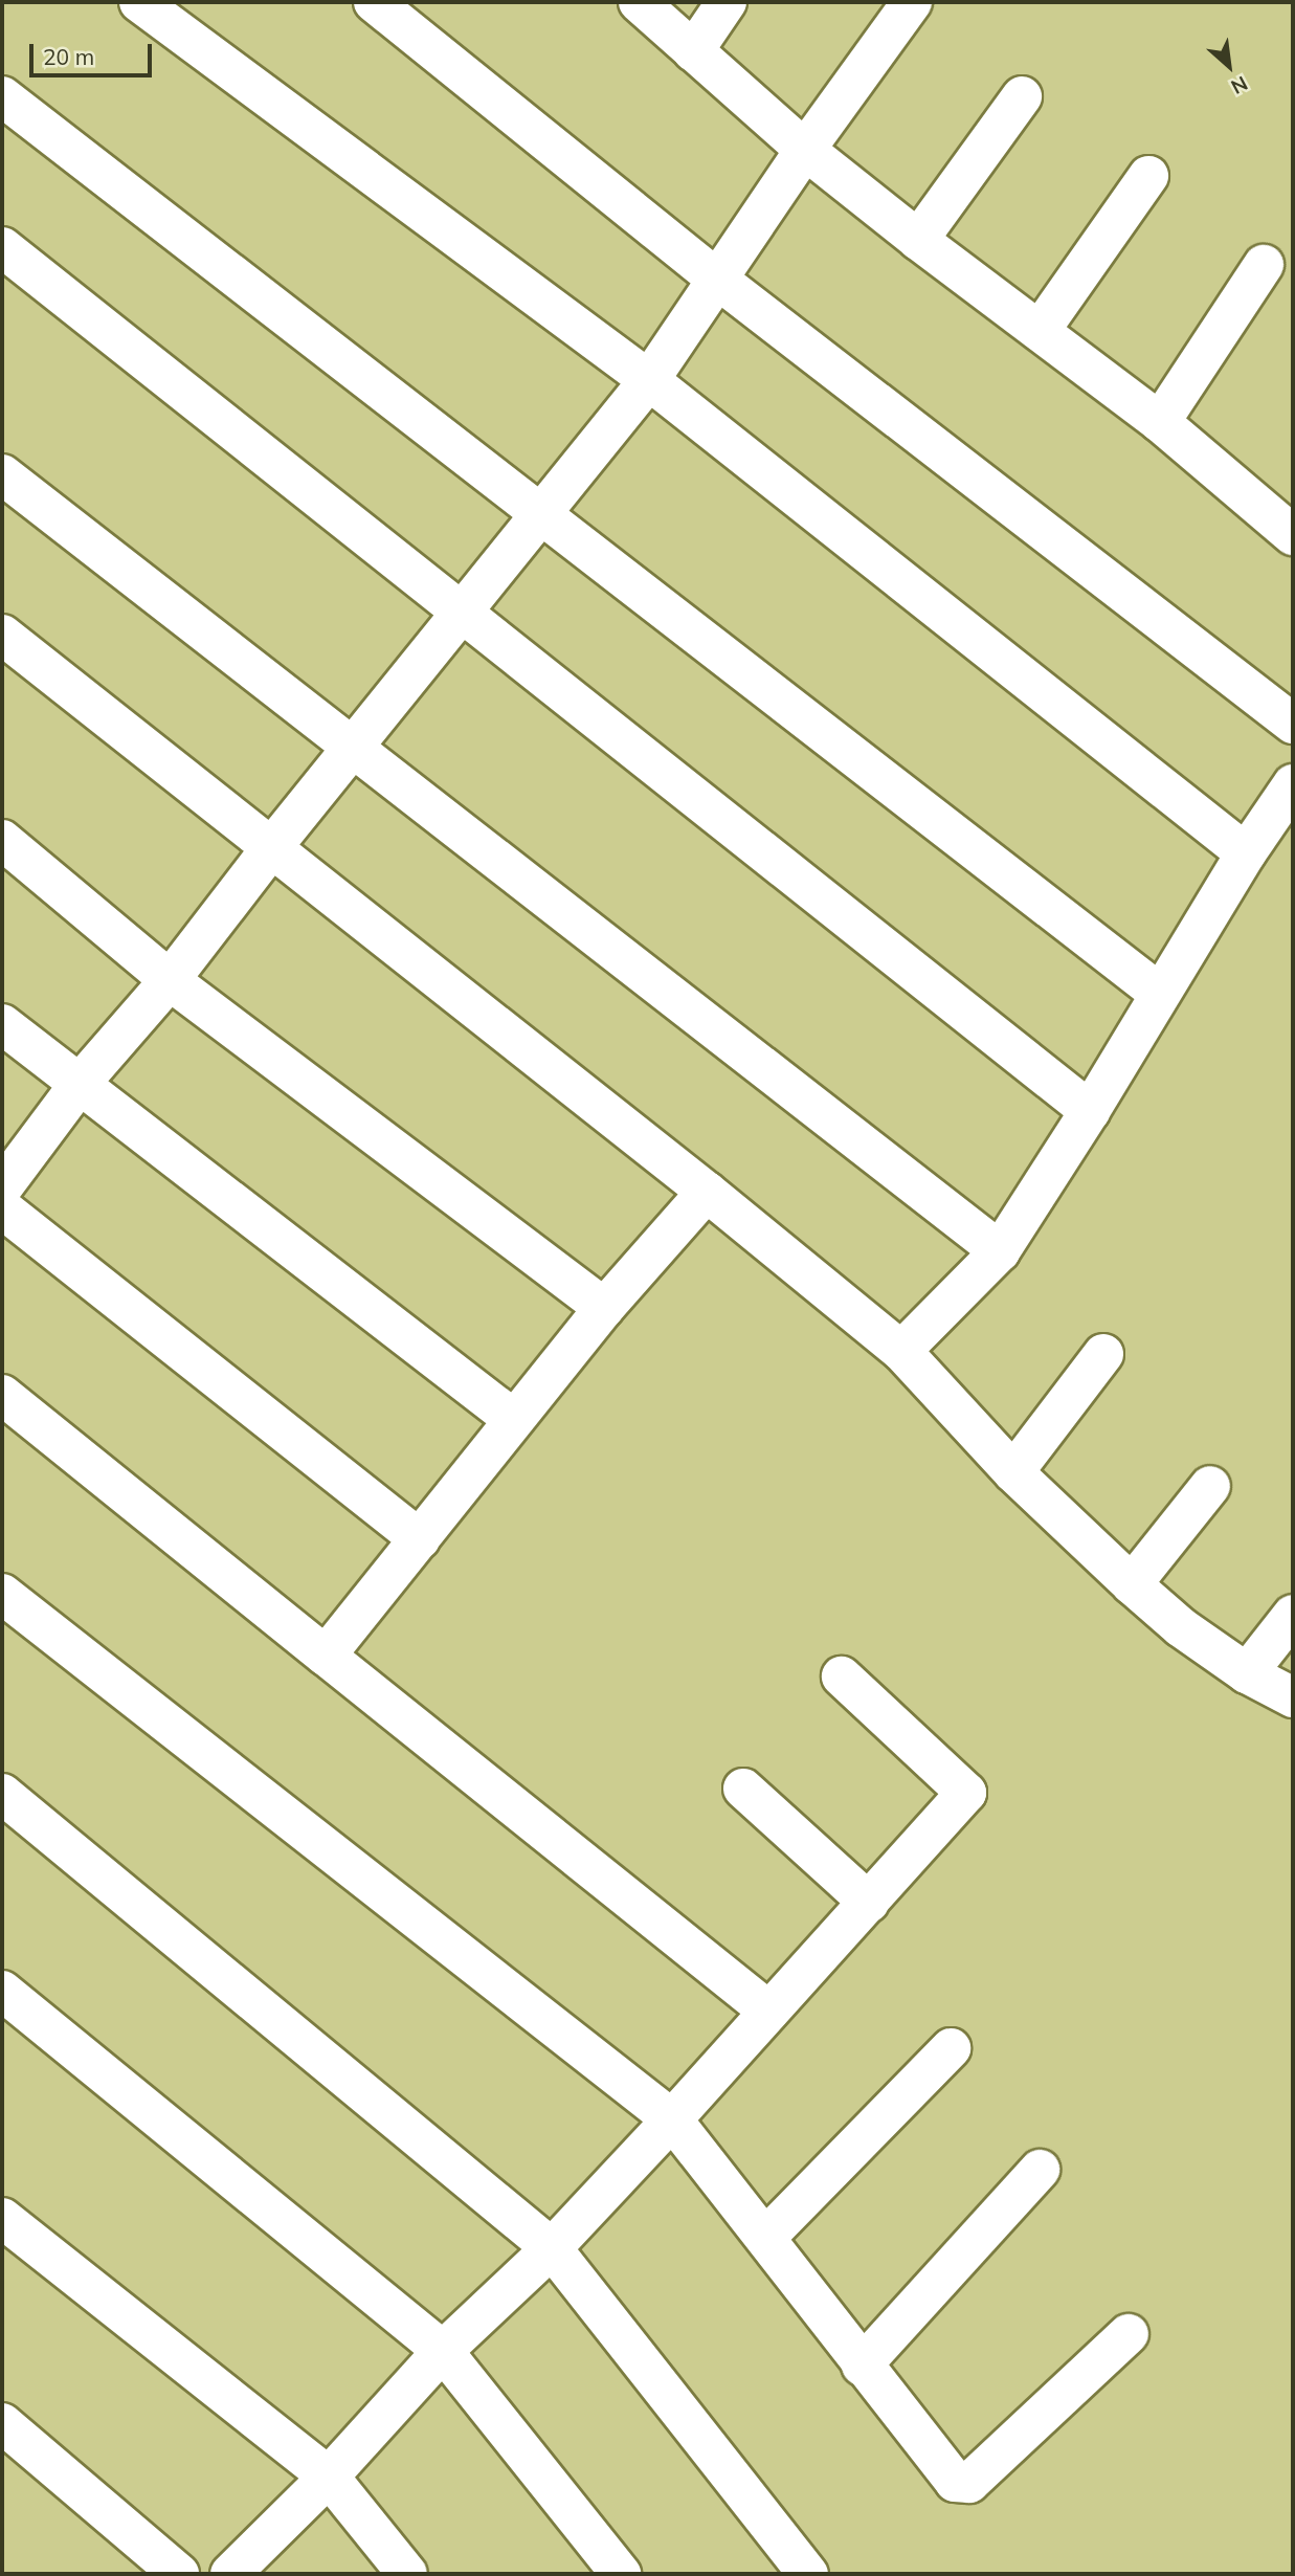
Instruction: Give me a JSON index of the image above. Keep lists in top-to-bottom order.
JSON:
{
  "scale_bar": "20 m",
  "north": "bottom right"
}
